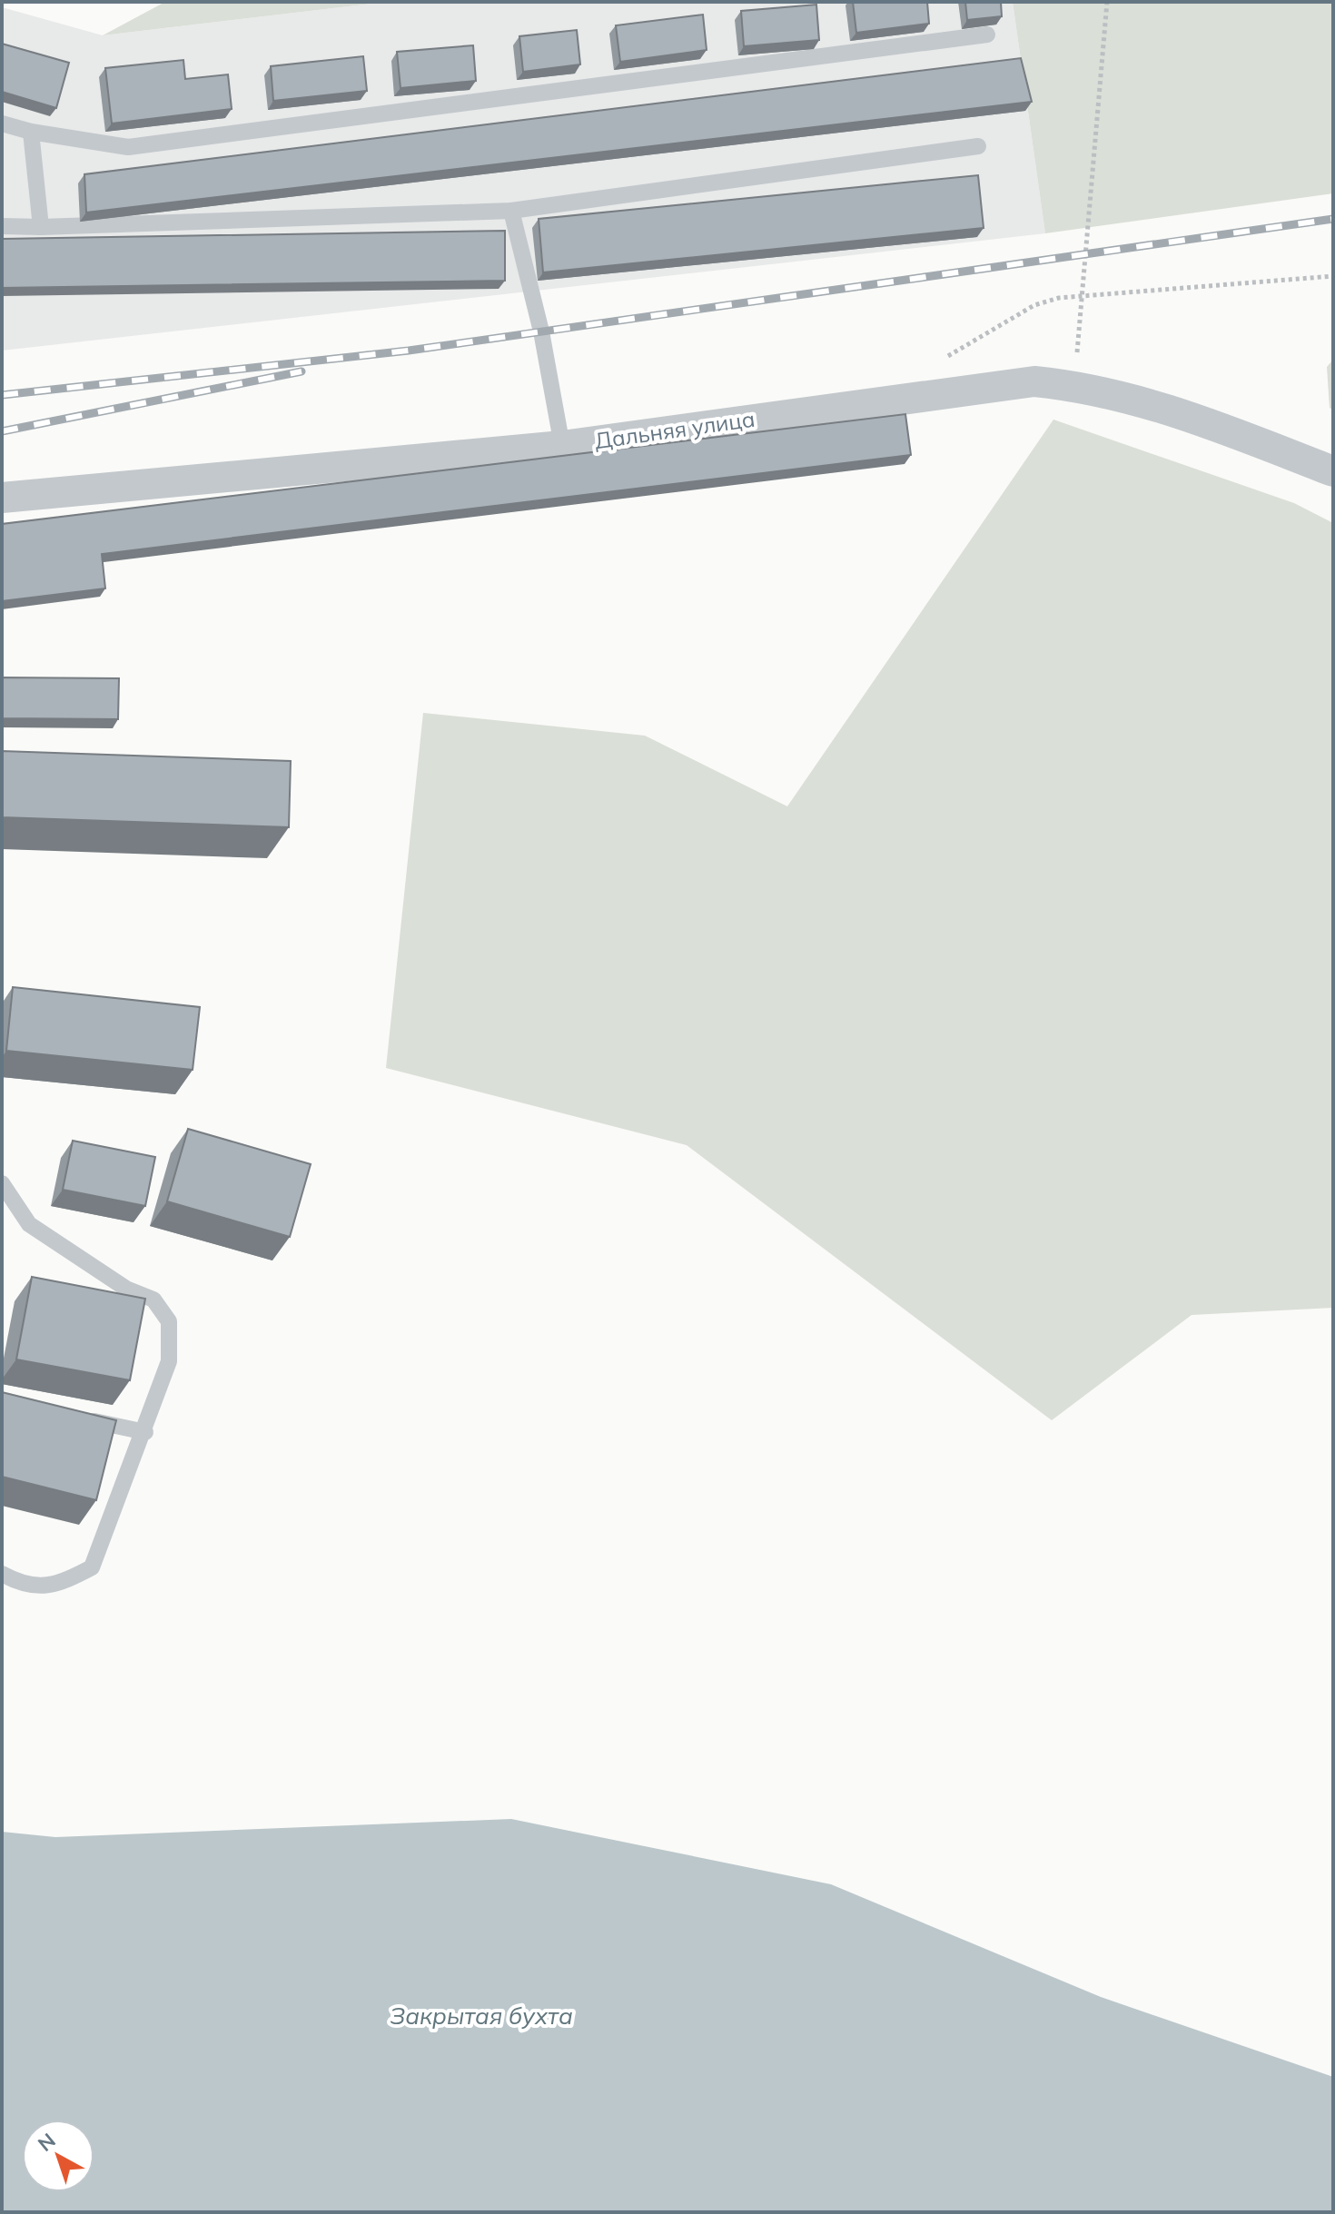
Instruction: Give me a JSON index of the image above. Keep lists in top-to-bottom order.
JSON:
{
  "streets": {
    "street": ["Дальняя улица"]
  },
  "water": ["Закрытая бухта"],
  "north": "top left"
}
